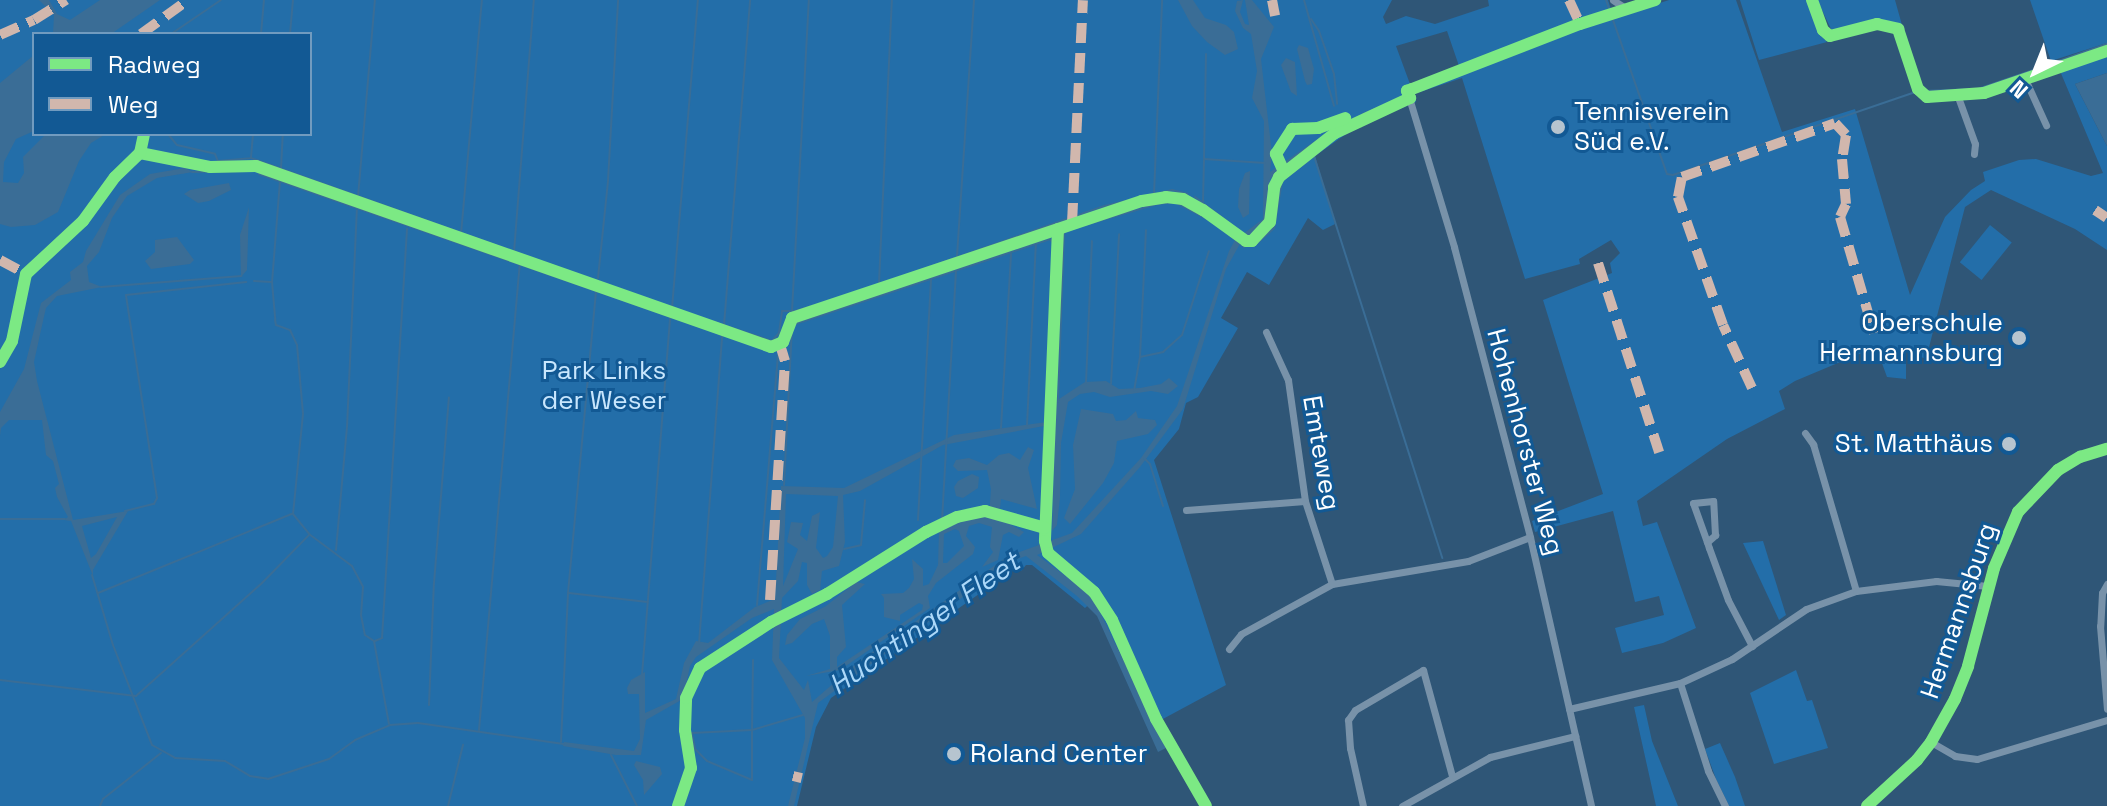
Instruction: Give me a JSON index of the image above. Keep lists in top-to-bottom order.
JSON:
{
  "streets": {
    "street": ["Hohenhorster Weg", "Emteweg", "Hermannsburg"]
  },
  "water": ["Huchtinger Fleet"],
  "parks": ["Park Links der Weser"],
  "places": [
    "Tennisverein Süd e.V.",
    "Oberschule Hermannsburg",
    "St. Matthäus",
    "Roland Center"
  ],
  "legend": ["Radweg", "Weg"],
  "north": "bottom left"
}
